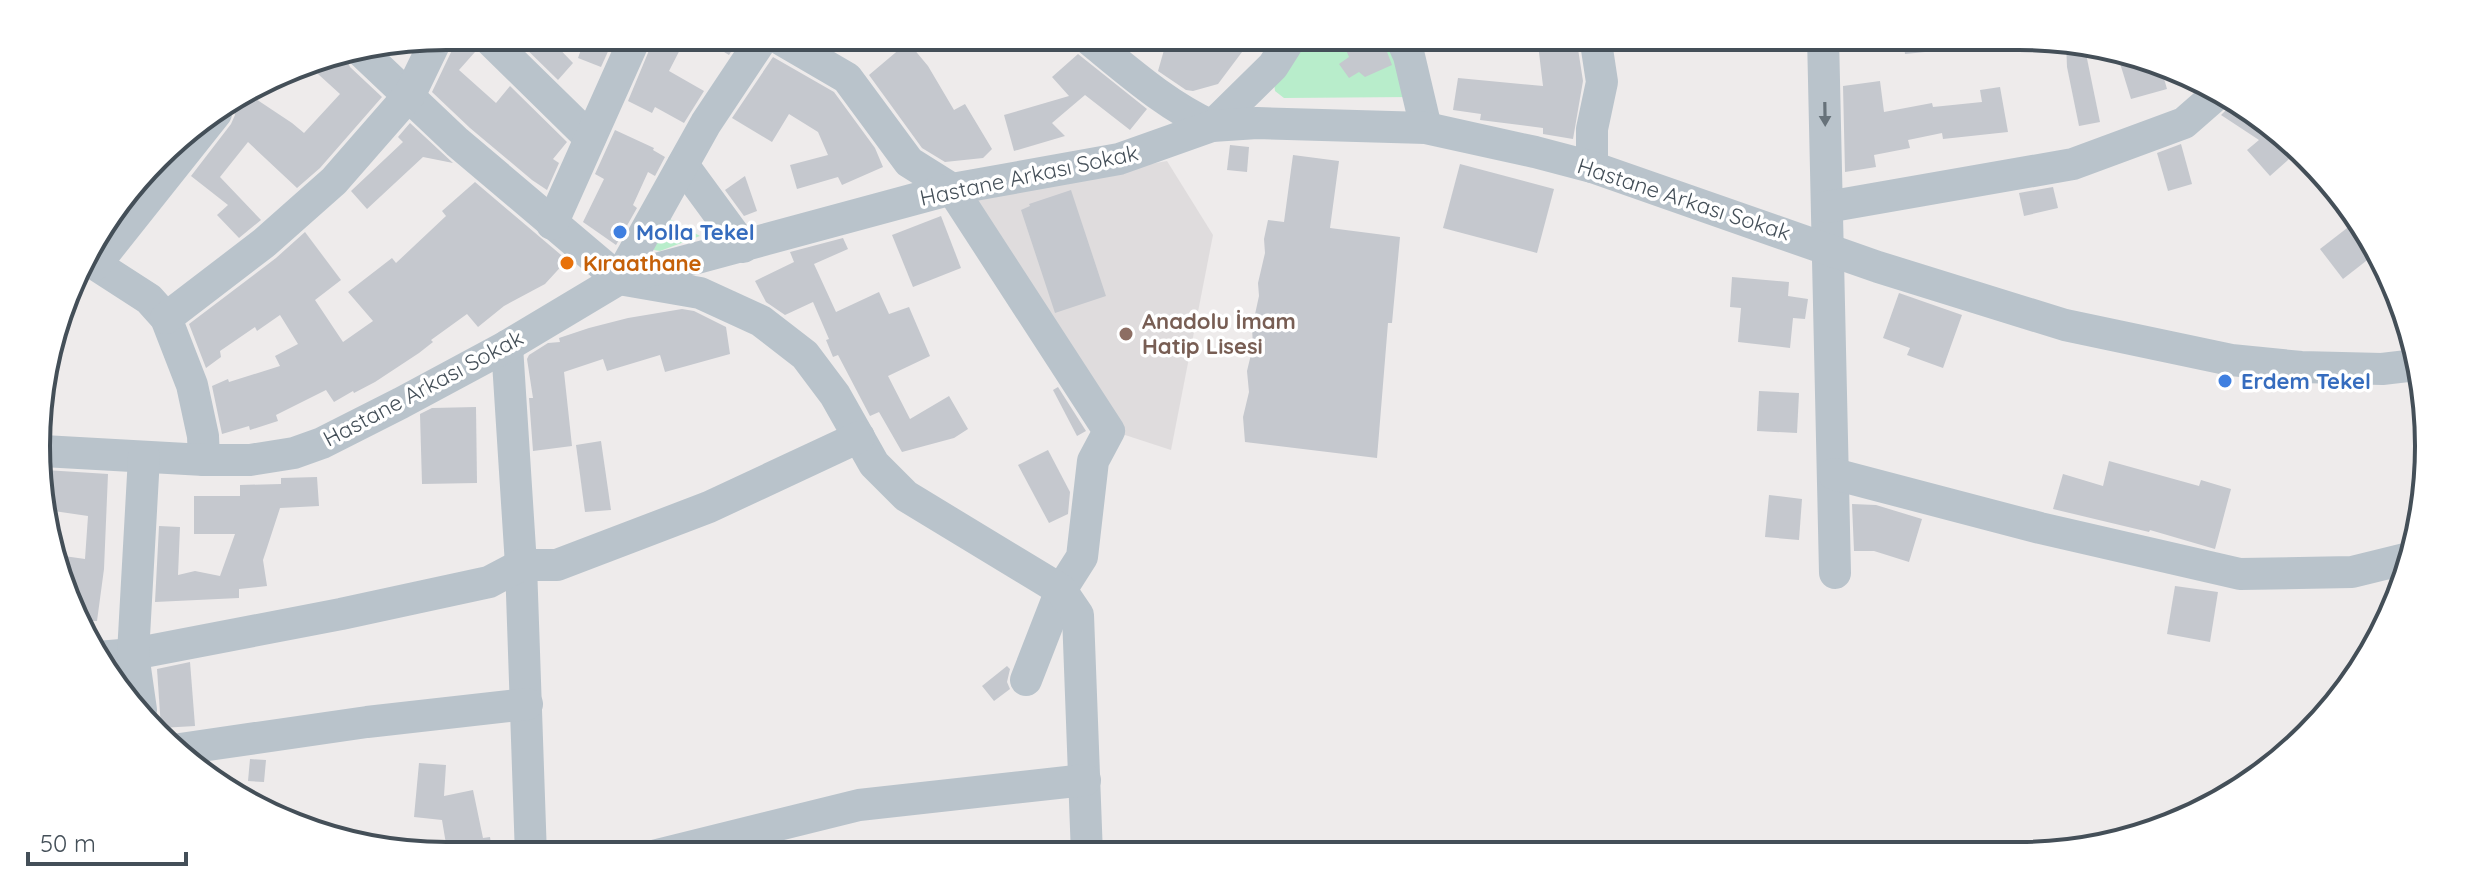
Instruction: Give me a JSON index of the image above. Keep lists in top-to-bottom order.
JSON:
{
  "streets": {
    "street": ["Hastane Arkası Sokak"]
  },
  "places": [
    "Molla Tekel",
    "Kıraathane",
    "Anadolu İmam Hatip Lisesi",
    "Erdem Tekel"
  ],
  "scale_bar": "50 m"
}
